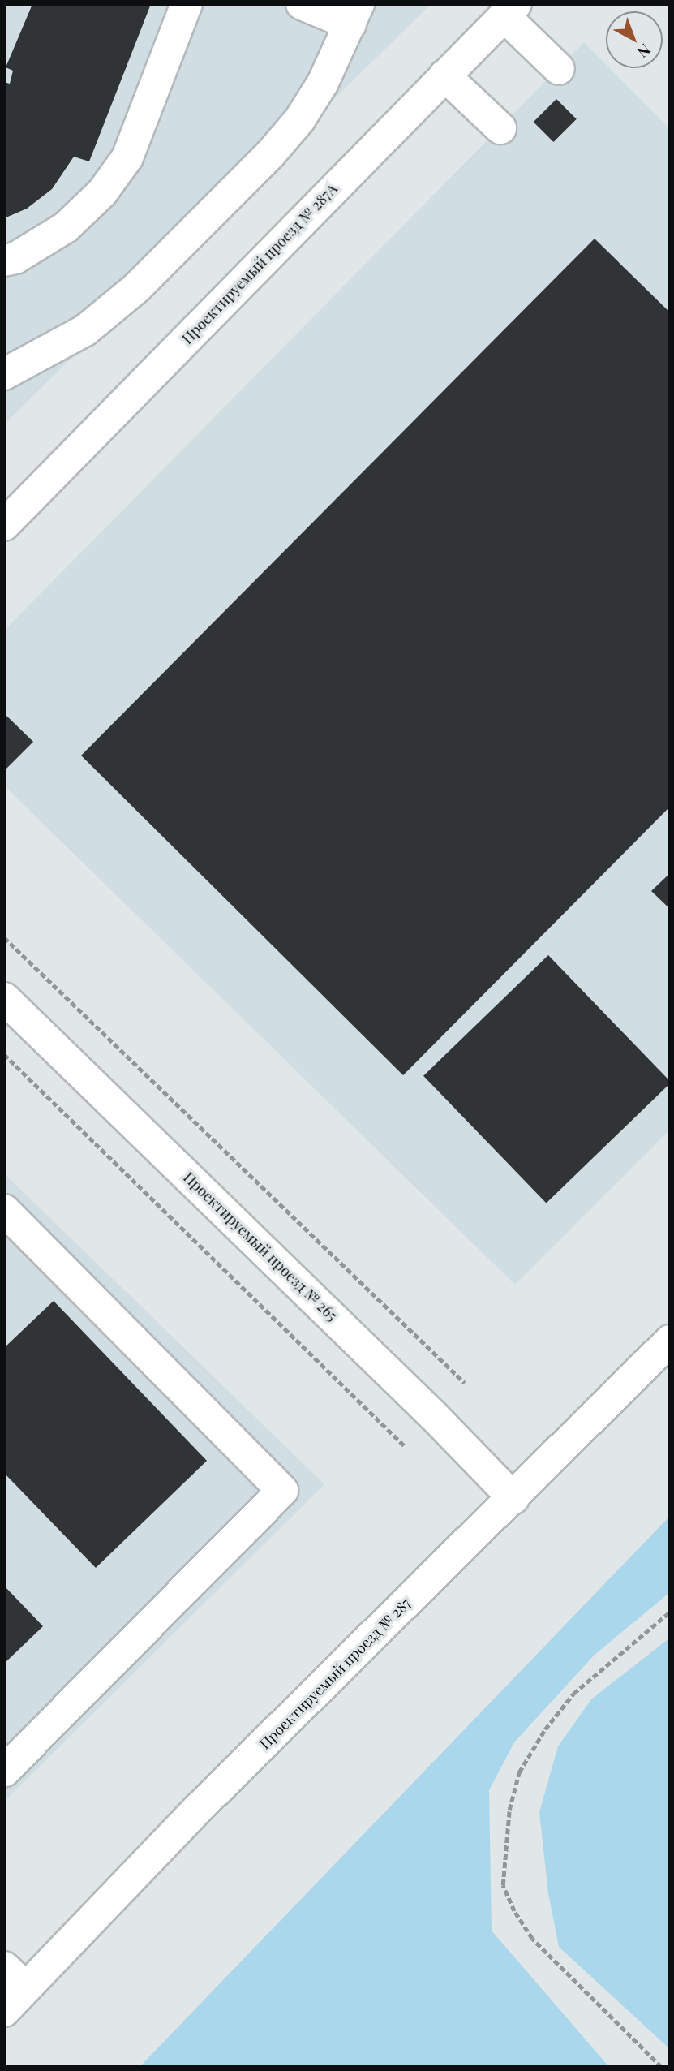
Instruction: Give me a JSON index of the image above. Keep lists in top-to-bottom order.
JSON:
{
  "streets": {
    "street": ["Проектируемый проезд № 287А", "Проектируемый проезд № 265", "Проектируемый проезд № 287"]
  },
  "crossings": [
    ["Проектируемый проезд № 265", "Проектируемый проезд № 287"]
  ],
  "north": "bottom right"
}
